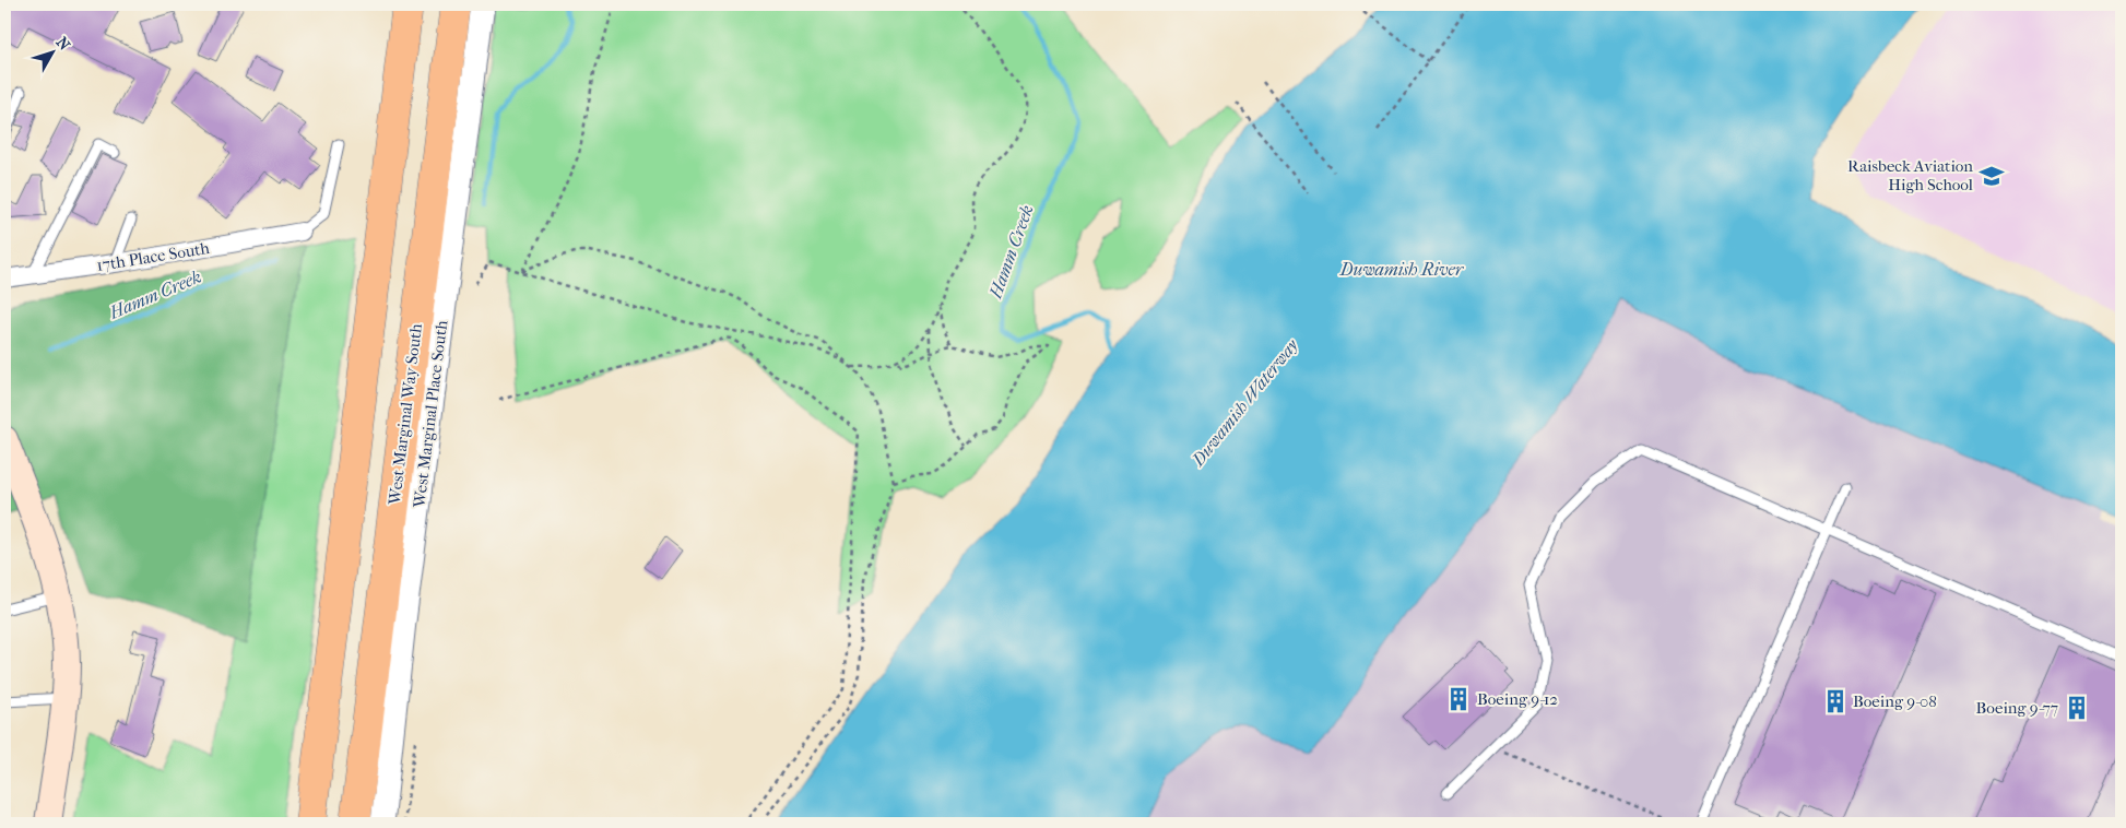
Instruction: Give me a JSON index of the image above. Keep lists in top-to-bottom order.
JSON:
{
  "streets": {
    "highway": ["West Marginal Way South"],
    "street": ["17th Place South", "West Marginal Place South"]
  },
  "water": ["Hamm Creek", "Duwamish River", "Duwamish Waterway"],
  "places": {
    "school or university": ["Raisbeck Aviation High School"],
    "building": ["Boeing 9-12", "Boeing 9-08", "Boeing 9-77"]
  },
  "north": "top right"
}
